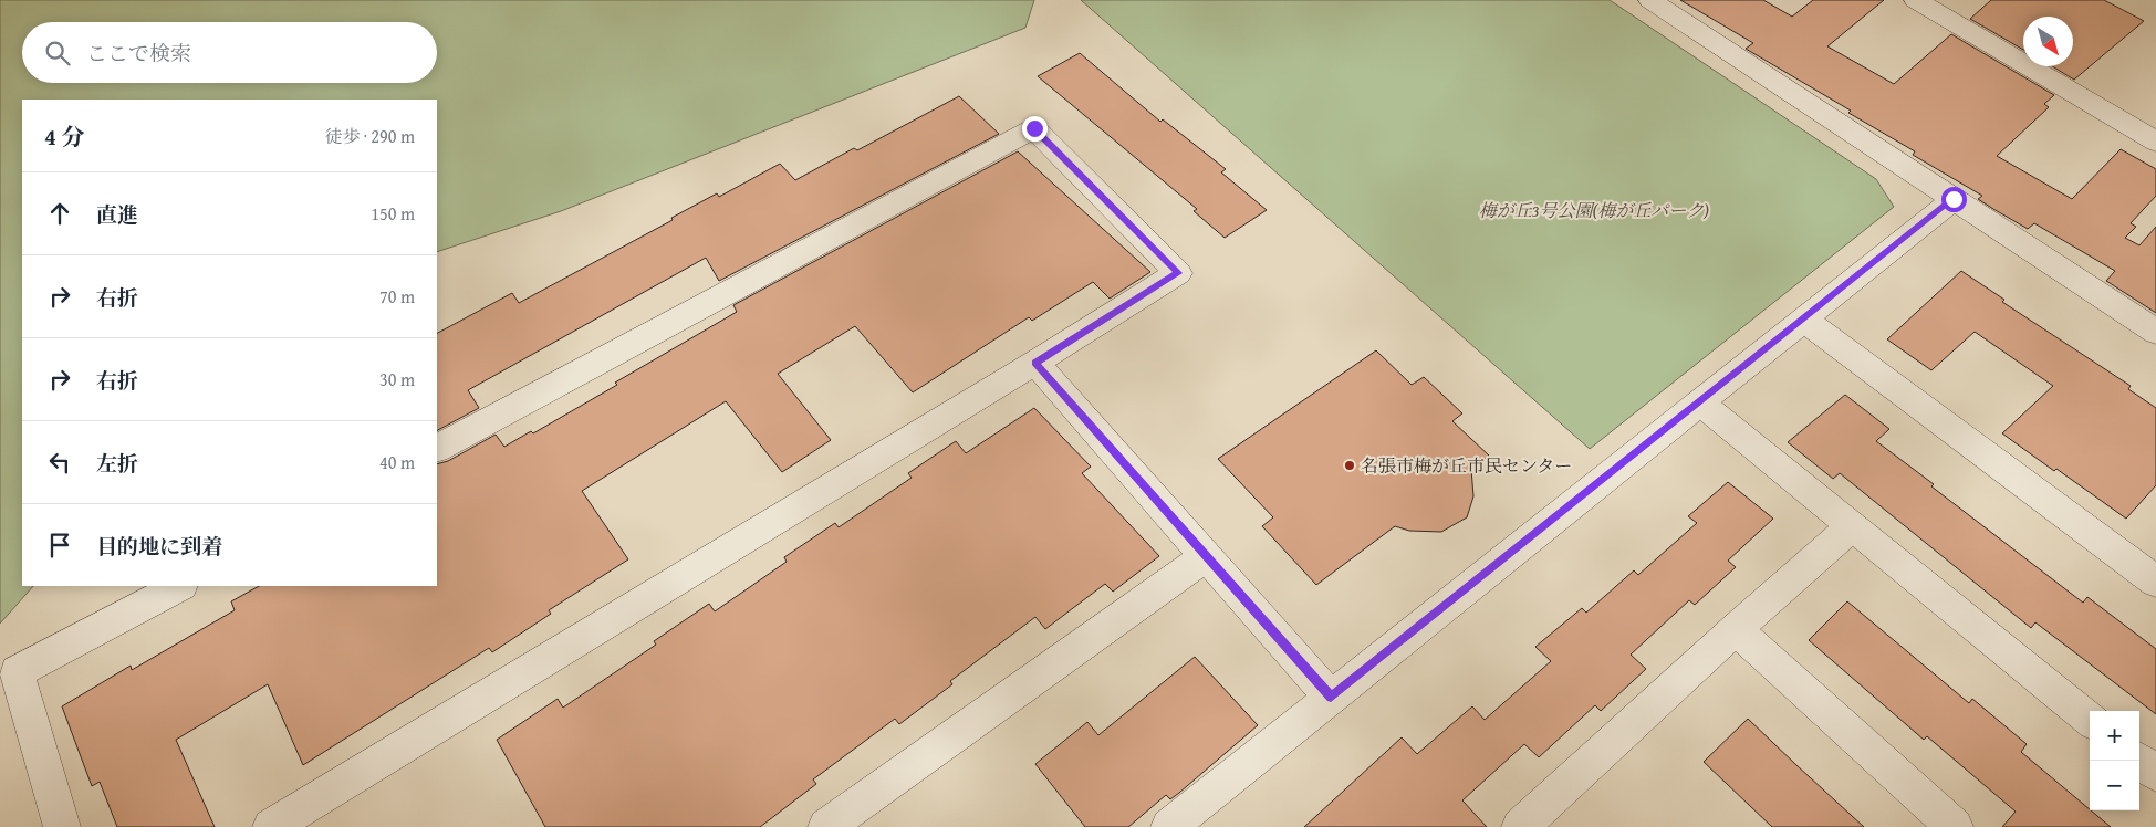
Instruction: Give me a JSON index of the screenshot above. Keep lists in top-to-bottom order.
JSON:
{
  "parks": ["梅が丘3号公園(梅が丘パーク)"],
  "places": ["名張市梅が丘市民センター"],
  "north": "bottom right",
  "page": {
    "search": "ここで検索",
    "heading": ["4 分", "徒歩 · 290 m"],
    "list": [
      ["直進", "150 m"],
      ["右折", "70 m"],
      ["右折", "30 m"],
      ["左折", "40 m"],
      "目的地に到着"
    ],
    "map_buttons": ["+", "−"]
  }
}
